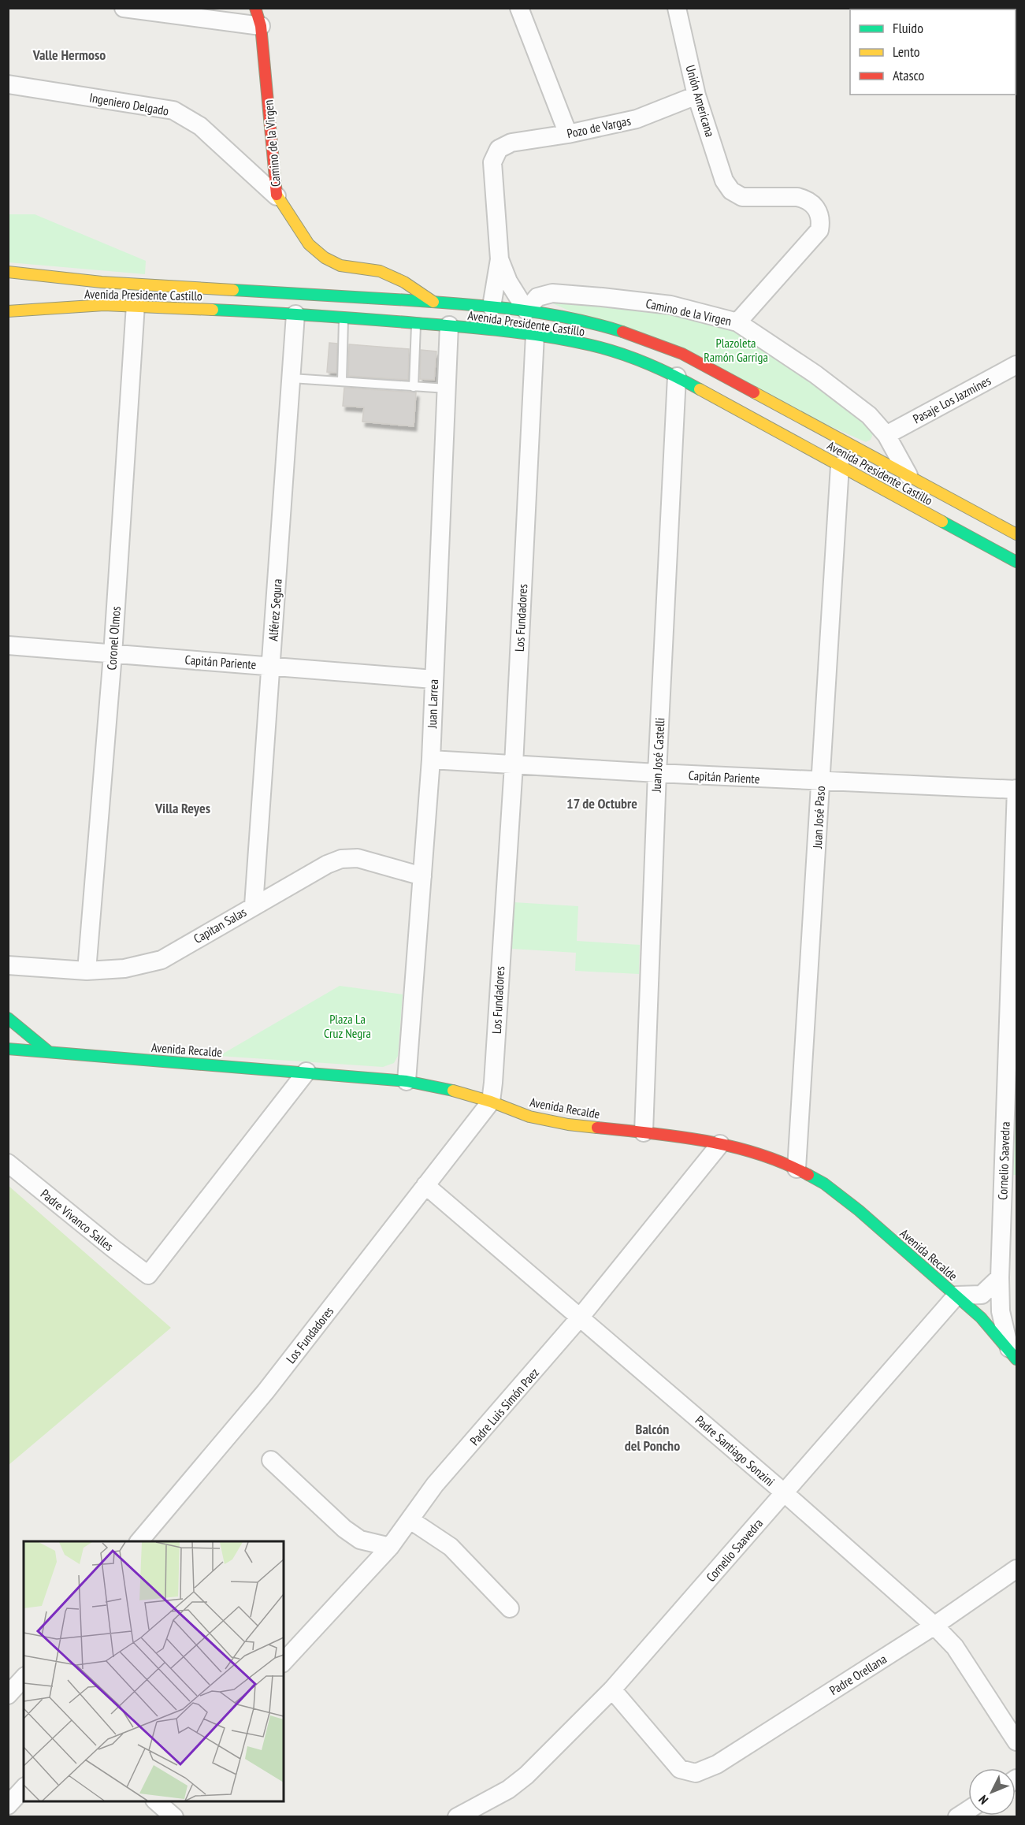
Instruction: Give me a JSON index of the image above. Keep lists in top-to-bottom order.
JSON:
{
  "streets": {
    "main road": ["Camino de la Virgen", "Avenida Presidente Castillo", "Avenida Recalde"],
    "street": [
      "Unión Americana",
      "Ingeniero Delgado",
      "Pozo de Vargas",
      "Pasaje Los Jazmines",
      "Alférez Segura",
      "Los Fundadores",
      "Coronel Olmos",
      "Capitán Pariente",
      "Juan Larrea",
      "Juan José Castelli",
      "Juan José Paso",
      "Capitan Salas",
      "Cornelio Saavedra",
      "Padre Vivanco Salles",
      "Padre Luis Simón Paez",
      "Padre Santiago Sonzini",
      "Padre Orellana"
    ]
  },
  "crossings": [
    ["Unión Americana", "Pozo de Vargas"],
    ["Unión Americana", "Camino de la Virgen"],
    ["Ingeniero Delgado", "Camino de la Virgen"],
    ["Camino de la Virgen", "Avenida Presidente Castillo"],
    ["Camino de la Virgen", "Pasaje Los Jazmines"],
    ["Avenida Presidente Castillo", "Alférez Segura"],
    ["Avenida Presidente Castillo", "Los Fundadores"],
    ["Avenida Presidente Castillo", "Coronel Olmos"],
    ["Avenida Presidente Castillo", "Juan Larrea"],
    ["Avenida Presidente Castillo", "Juan José Castelli"],
    ["Avenida Presidente Castillo", "Juan José Paso"],
    ["Alférez Segura", "Capitán Pariente"],
    ["Alférez Segura", "Capitan Salas"],
    ["Los Fundadores", "Capitán Pariente"],
    ["Los Fundadores", "Avenida Recalde"],
    ["Los Fundadores", "Padre Santiago Sonzini"],
    ["Coronel Olmos", "Capitán Pariente"],
    ["Coronel Olmos", "Capitan Salas"],
    ["Capitán Pariente", "Juan Larrea"],
    ["Capitán Pariente", "Juan José Castelli"],
    ["Capitán Pariente", "Juan José Paso"],
    ["Capitán Pariente", "Cornelio Saavedra"],
    ["Juan Larrea", "Capitan Salas"],
    ["Juan Larrea", "Avenida Recalde"],
    ["Juan José Castelli", "Avenida Recalde"],
    ["Juan José Paso", "Avenida Recalde"],
    ["Avenida Recalde", "Cornelio Saavedra"],
    ["Avenida Recalde", "Padre Vivanco Salles"],
    ["Avenida Recalde", "Padre Luis Simón Paez"],
    ["Cornelio Saavedra", "Padre Santiago Sonzini"],
    ["Cornelio Saavedra", "Padre Orellana"],
    ["Padre Luis Simón Paez", "Padre Santiago Sonzini"],
    ["Padre Santiago Sonzini", "Padre Orellana"]
  ],
  "districts": [
    "Valle Hermoso",
    "17 de Octubre",
    "Villa Reyes",
    "Balcón del Poncho"
  ],
  "parks": ["Plazoleta Ramón Garriga", "Plaza La Cruz Negra"],
  "legend": ["Fluido", "Lento", "Atasco"],
  "north": "bottom left"
}
